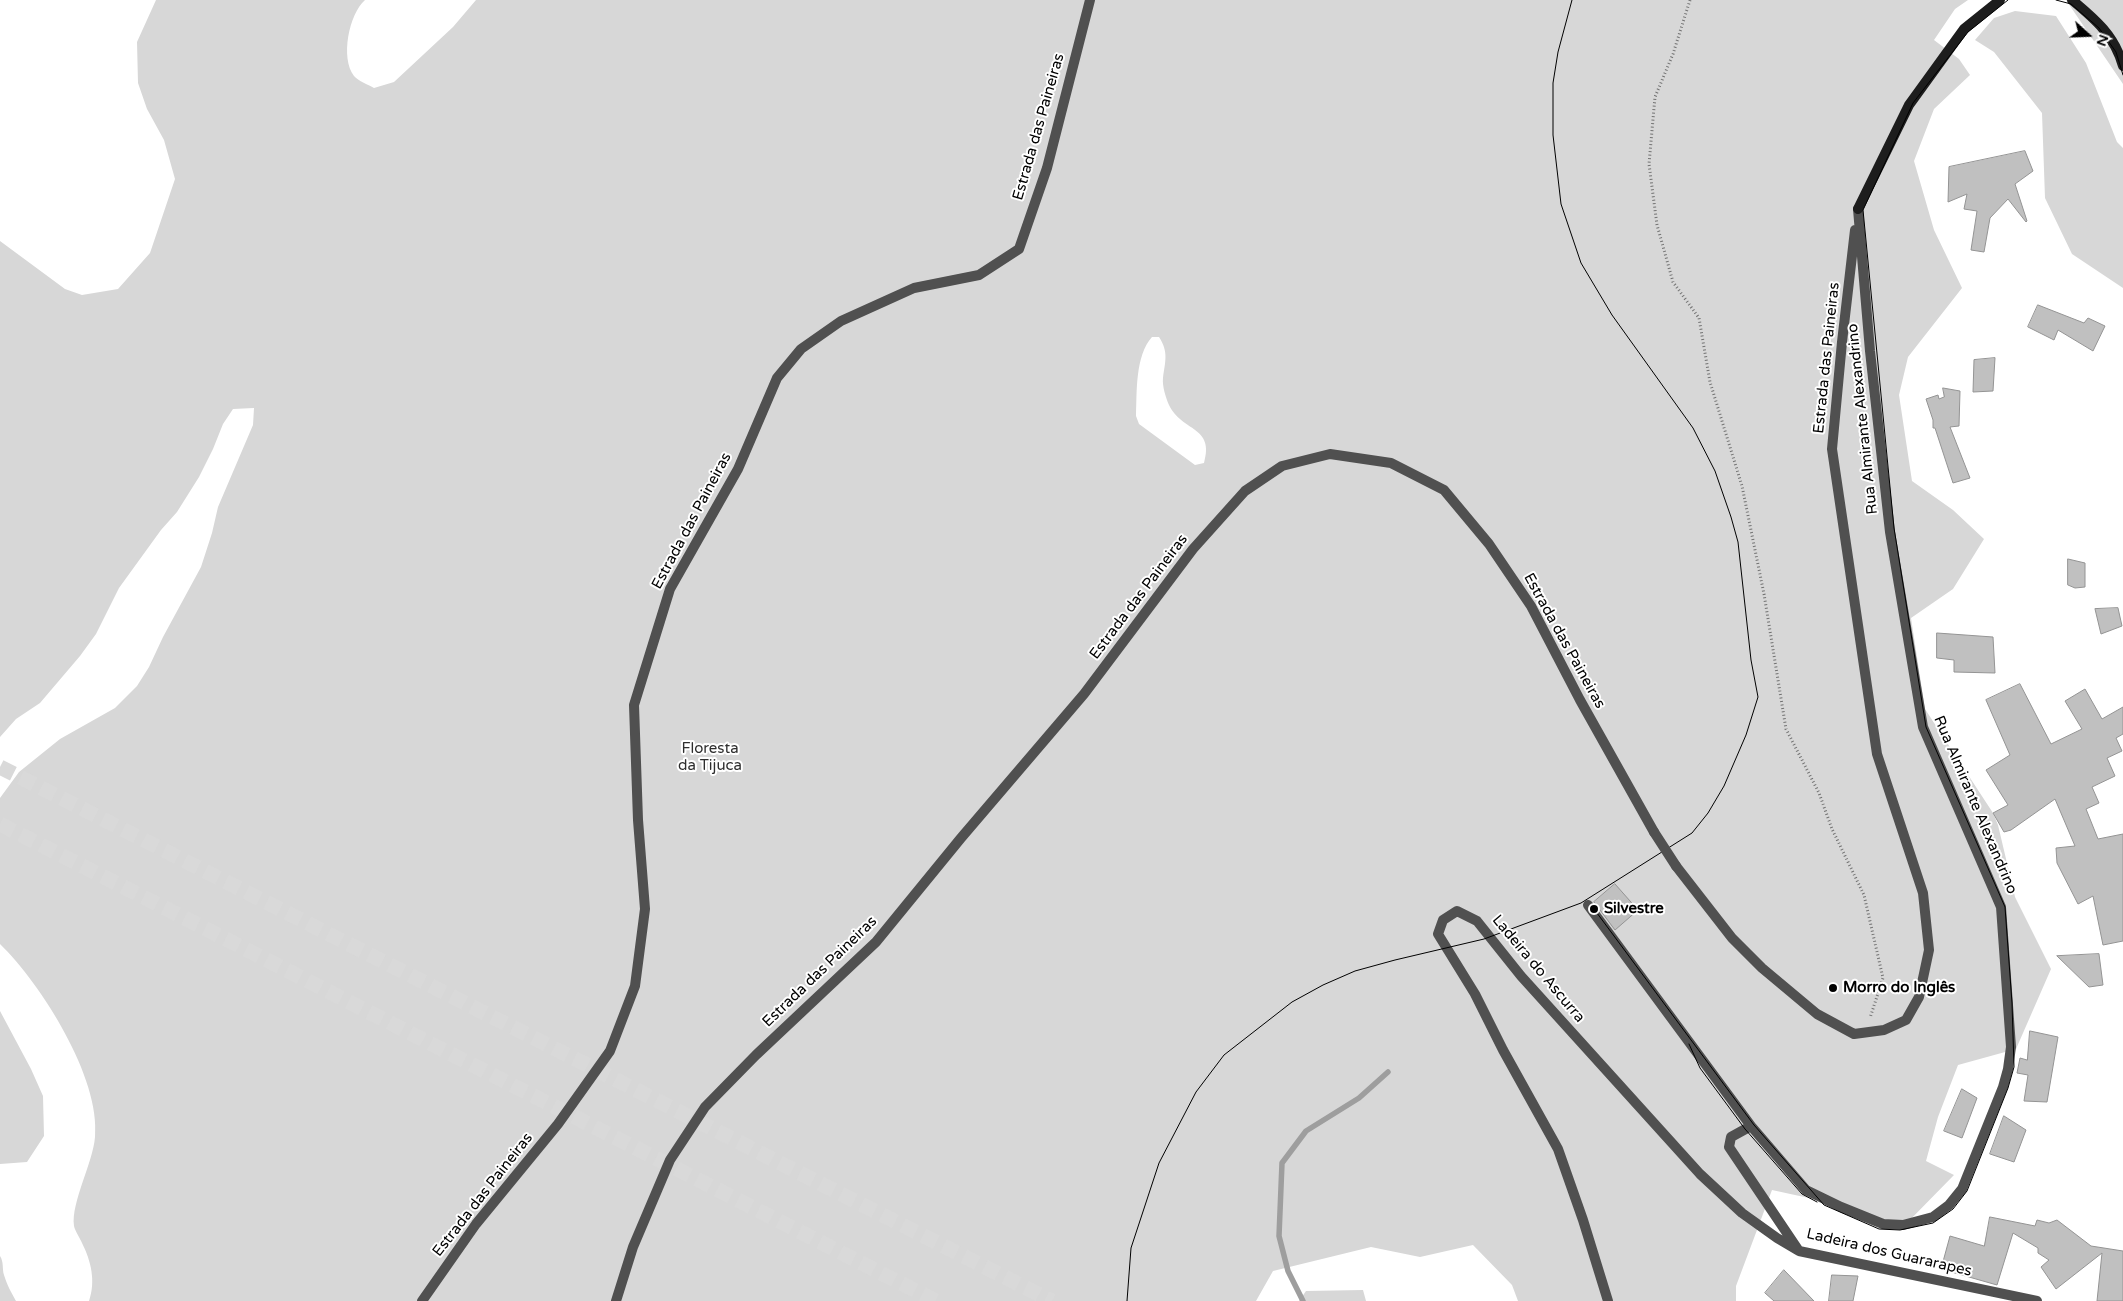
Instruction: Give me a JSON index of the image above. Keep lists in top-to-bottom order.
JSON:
{
  "streets": {
    "street": [
      "Estrada das Paineiras",
      "Rua Almirante Alexandrino",
      "Ladeira do Ascurra",
      "Ladeira dos Guararapes"
    ]
  },
  "crossings": [
    ["Estrada das Paineiras", "Rua Almirante Alexandrino"],
    ["Rua Almirante Alexandrino", "Ladeira dos Guararapes"],
    ["Ladeira do Ascurra", "Ladeira dos Guararapes"]
  ],
  "parks": ["Floresta da Tijuca"],
  "places": ["Silvestre", "Morro do Inglês"],
  "north": "right"
}
